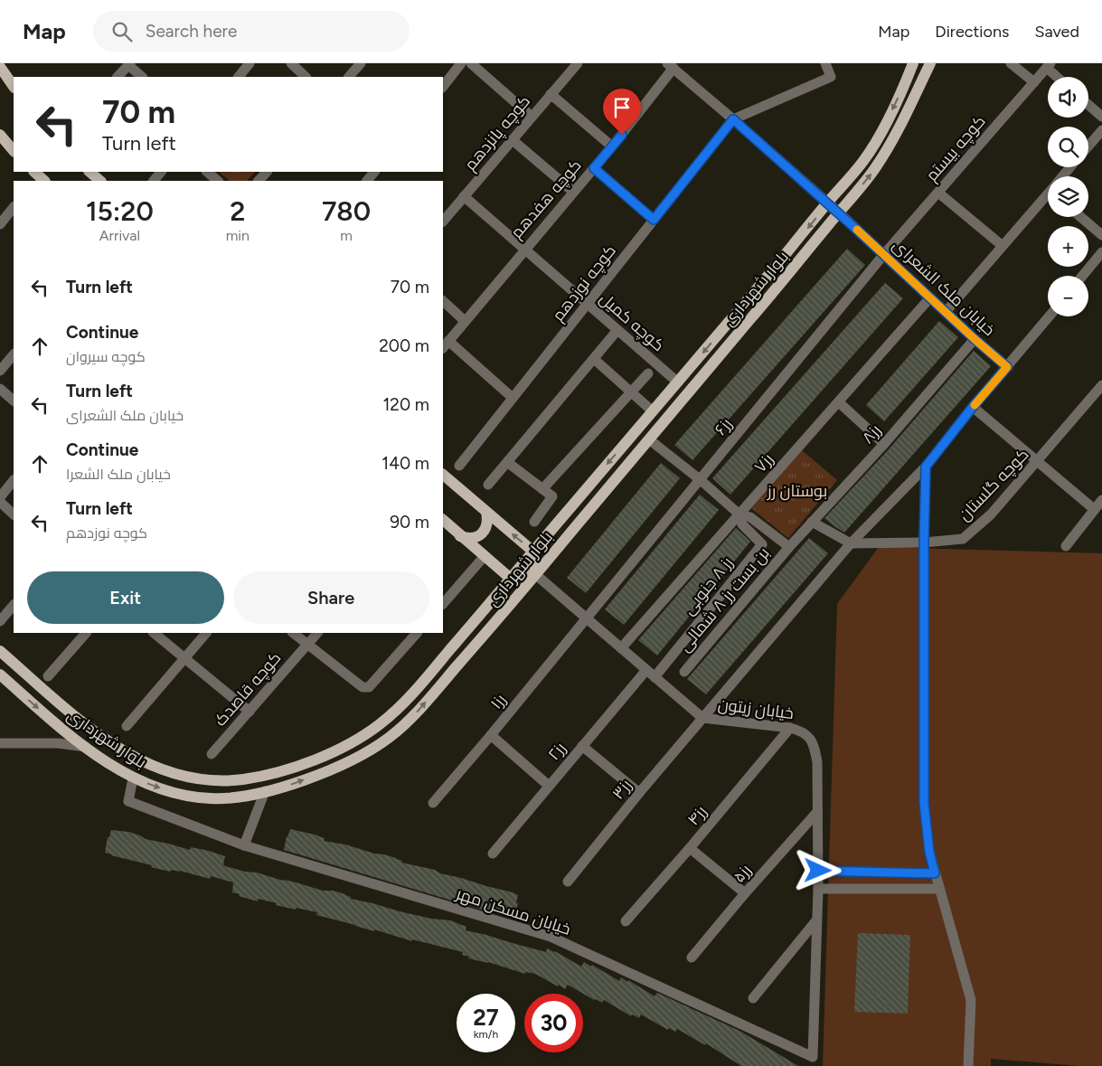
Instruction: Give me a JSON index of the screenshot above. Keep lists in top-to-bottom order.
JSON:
{
  "streets": {
    "main road": ["بلوار شهرداری"],
    "street": [
      "کوچه پانزدهم",
      "کوچه بیستم",
      "کوچه هفدهم",
      "کوچه نوزدهم",
      "خیابان ملک الشعرای",
      "کوچه کمیل",
      "رز۶",
      "رز۸",
      "رز۷",
      "کوچه گلستان",
      "رز ۸ جنوبی",
      "بن بست رز ۸ شمالی",
      "کوچه قاصدک",
      "رز۱",
      "خیابان زیتون",
      "رز۲",
      "رز۳",
      "رز۴",
      "رز۵",
      "خیابان مسکن مهر"
    ]
  },
  "crossings": [
    ["کوچه پانزدهم", "کوچه کمیل"],
    ["کوچه بیستم", "خیابان ملک الشعرای"],
    ["کوچه بیستم", "رز۶"],
    ["کوچه هفدهم", "خیابان ملک الشعرای"],
    ["کوچه هفدهم", "کوچه کمیل"],
    ["کوچه نوزدهم", "خیابان ملک الشعرای"],
    ["کوچه نوزدهم", "کوچه کمیل"],
    ["خیابان ملک الشعرای", "بلوار شهرداری"],
    ["خیابان ملک الشعرای", "رز۶"],
    ["خیابان ملک الشعرای", "رز۸"],
    ["خیابان ملک الشعرای", "رز۷"],
    ["خیابان ملک الشعرای", "رز۳"],
    ["بلوار شهرداری", "کوچه کمیل"],
    ["بلوار شهرداری", "خیابان زیتون"],
    ["بلوار شهرداری", "خیابان مسکن مهر"],
    ["رز۶", "رز۱"],
    ["رز۶", "خیابان زیتون"],
    ["رز۸", "بن بست رز ۸ شمالی"],
    ["رز۷", "رز ۸ جنوبی"],
    ["رز۷", "خیابان زیتون"],
    ["کوچه گلستان", "رز۳"],
    ["رز ۸ جنوبی", "خیابان زیتون"],
    ["رز ۸ جنوبی", "رز۲"],
    ["رز۱", "خیابان زیتون"],
    ["خیابان زیتون", "رز۲"],
    ["خیابان زیتون", "رز۳"],
    ["خیابان زیتون", "رز۴"],
    ["خیابان زیتون", "رز۵"],
    ["خیابان زیتون", "خیابان مسکن مهر"]
  ],
  "parks": ["بوستان رز"],
  "page": {
    "header": "Map",
    "search": "Search here",
    "nav": ["Map", "Directions", "Saved"],
    "map_buttons": ["+", "−"],
    "turn": ["70 m", "Turn left"],
    "eta": [
      "15:20",
      "Arrival",
      "2",
      "min",
      "780",
      "m"
    ],
    "list": [
      {
        "name": "Turn left",
        "value": "70 m"
      },
      {
        "name": "Continue",
        "note": "کوچه سیروان",
        "value": "200 m"
      },
      {
        "name": "Turn left",
        "note": "خیابان ملک الشعرای",
        "value": "120 m"
      },
      {
        "name": "Continue",
        "note": "خیابان ملک الشعرا",
        "value": "140 m"
      },
      {
        "name": "Turn left",
        "note": "کوچه نوزدهم",
        "value": "90 m"
      }
    ],
    "buttons": ["Exit", "Share"],
    "speed": "27 km/h",
    "limit": "30"
  }
}
